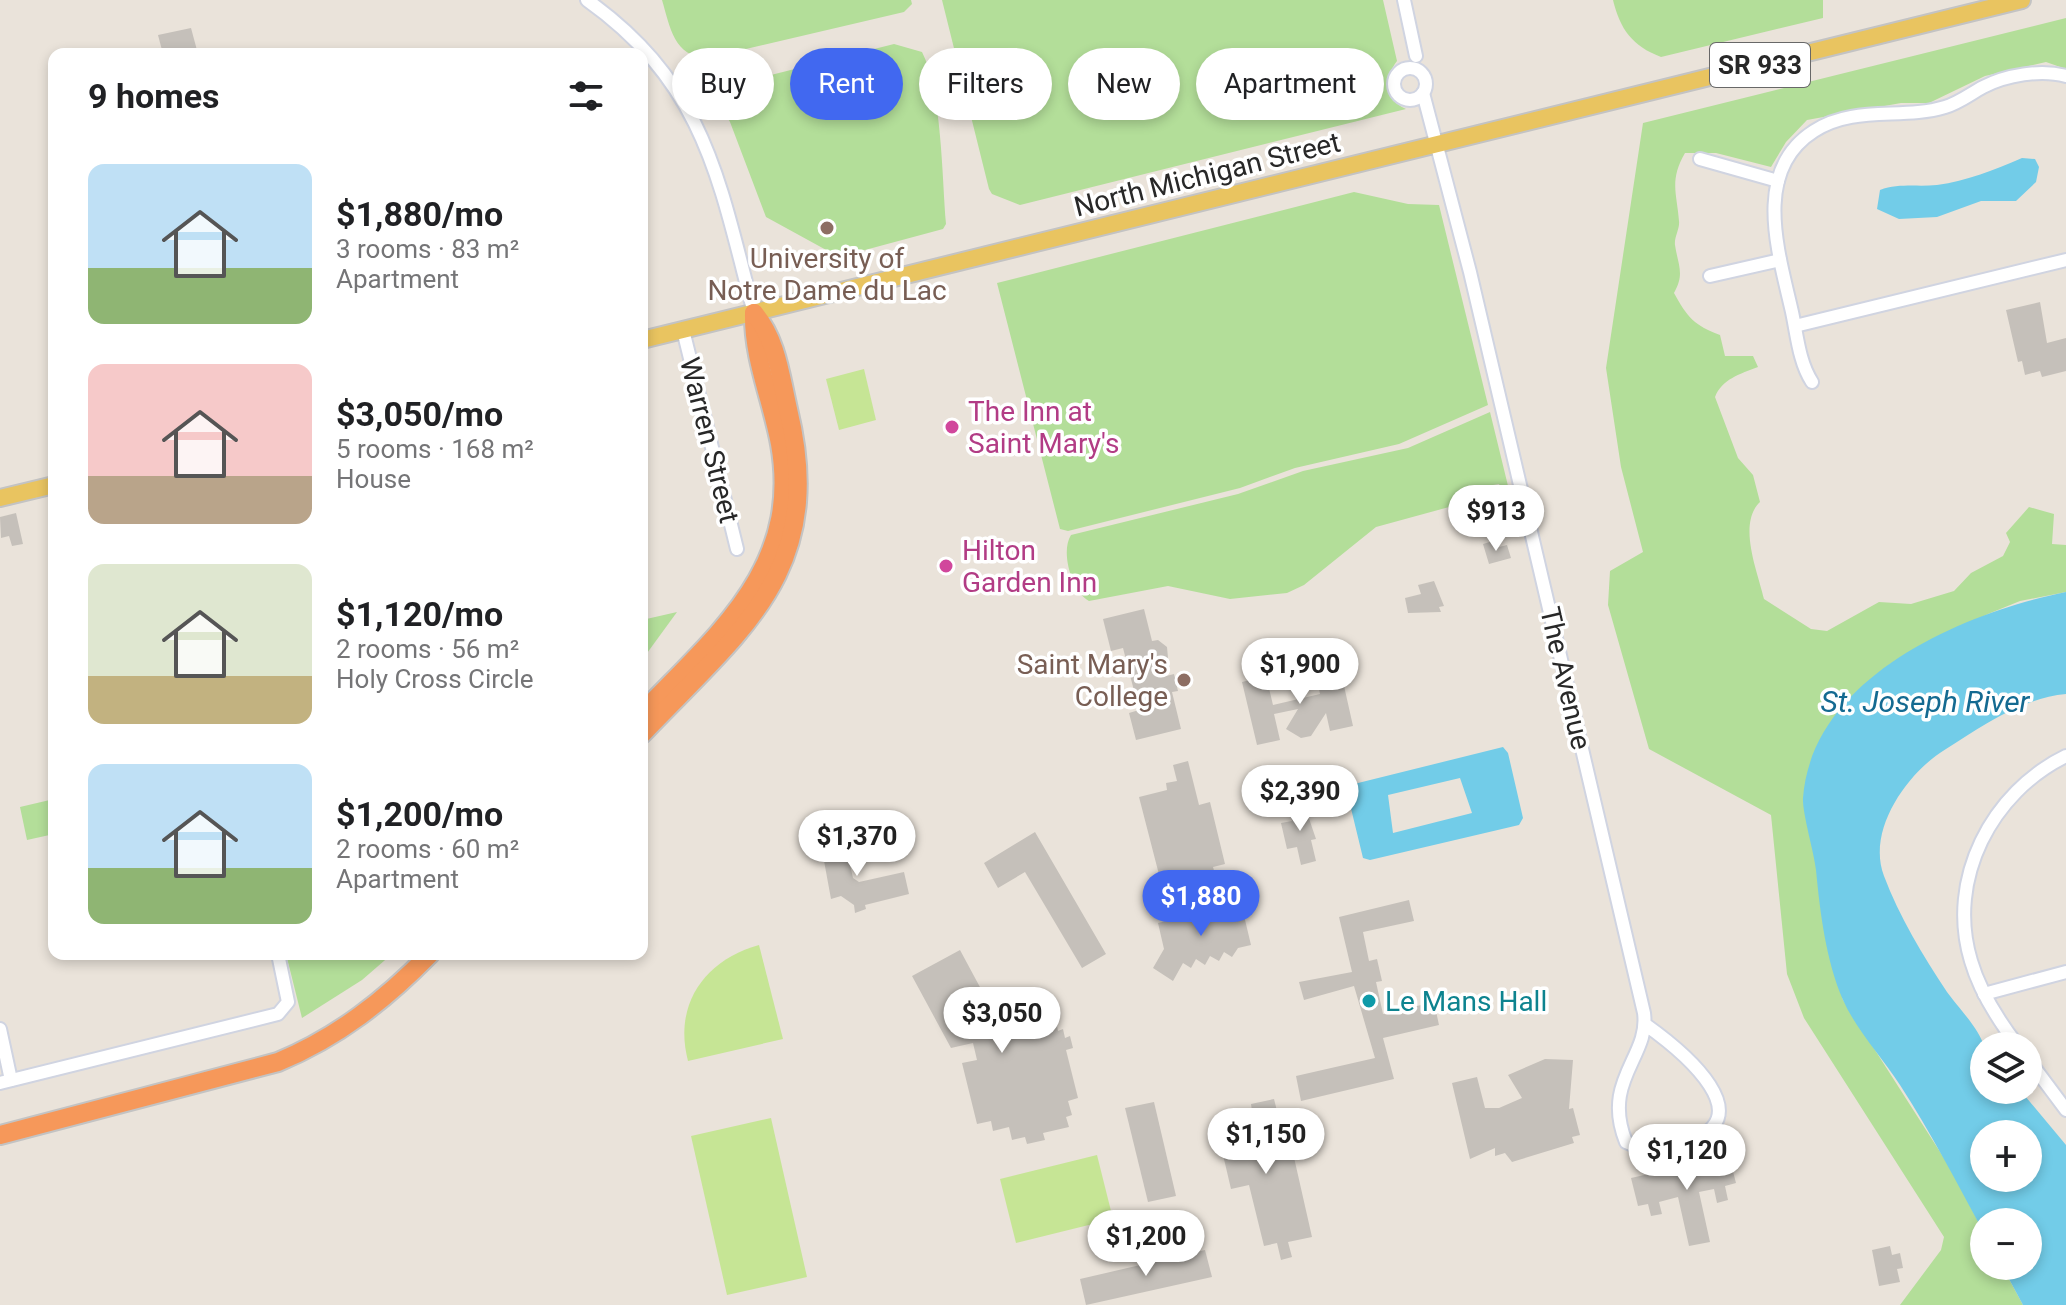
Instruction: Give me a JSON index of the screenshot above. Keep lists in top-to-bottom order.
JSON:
{
  "streets": {
    "main road": ["SR 933", "North Michigan Street"],
    "street": ["Warren Street", "The Avenue"]
  },
  "crossings": [
    ["SR 933", "North Michigan Street"],
    ["SR 933", "Warren Street"],
    ["North Michigan Street", "Warren Street"],
    ["North Michigan Street", "The Avenue"]
  ],
  "water": ["St. Joseph River"],
  "places": [
    "University of Notre Dame du Lac",
    "The Inn at Saint Mary's",
    "Hilton Garden Inn",
    "Saint Mary's College",
    "Le Mans Hall"
  ],
  "page": {
    "chip": [
      "Buy",
      "Rent",
      "Filters",
      "New",
      "Apartment"
    ],
    "heading": "9 homes",
    "list": [
      {
        "name": "$1,880/mo",
        "note": "3 rooms · 83 m² · Apartment"
      },
      {
        "name": "$3,050/mo",
        "note": "5 rooms · 168 m² · House"
      },
      {
        "name": "$1,120/mo",
        "note": "2 rooms · 56 m² · Holy Cross Circle"
      },
      {
        "name": "$1,200/mo",
        "note": "2 rooms · 60 m² · Apartment"
      }
    ],
    "price": [
      "$913",
      "$1,900",
      "$2,390",
      "$1,370",
      "$1,880",
      "$3,050",
      "$1,150",
      "$1,120",
      "$1,200"
    ],
    "map_buttons": ["+", "−"]
  }
}
